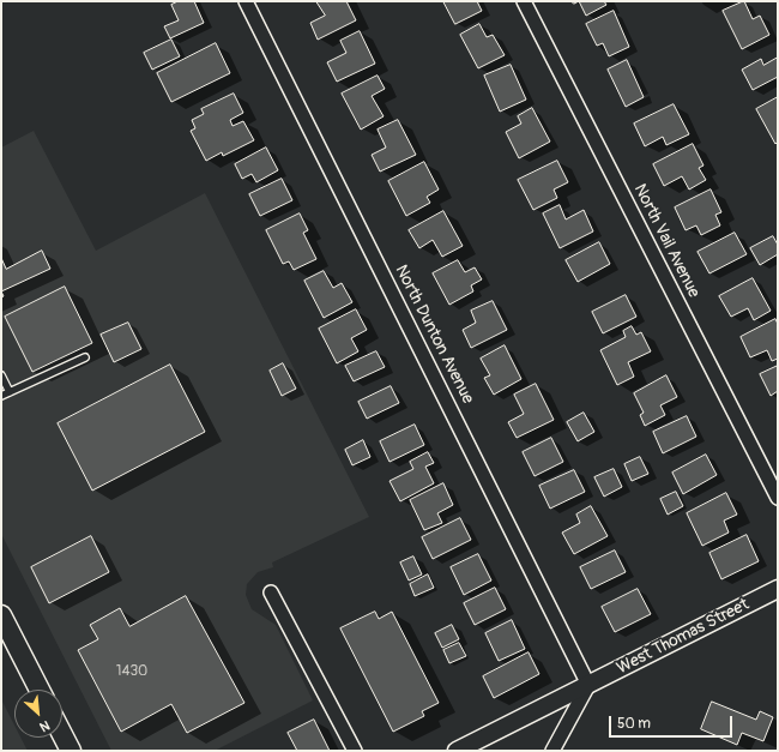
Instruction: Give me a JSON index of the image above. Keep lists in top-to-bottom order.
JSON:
{
  "streets": {
    "street": ["North Vail Avenue", "North Dunton Avenue", "West Thomas Street"]
  },
  "crossings": [
    ["North Dunton Avenue", "West Thomas Street"]
  ],
  "house_numbers": ["1430"],
  "scale_bar": "50 m",
  "north": "bottom right"
}
